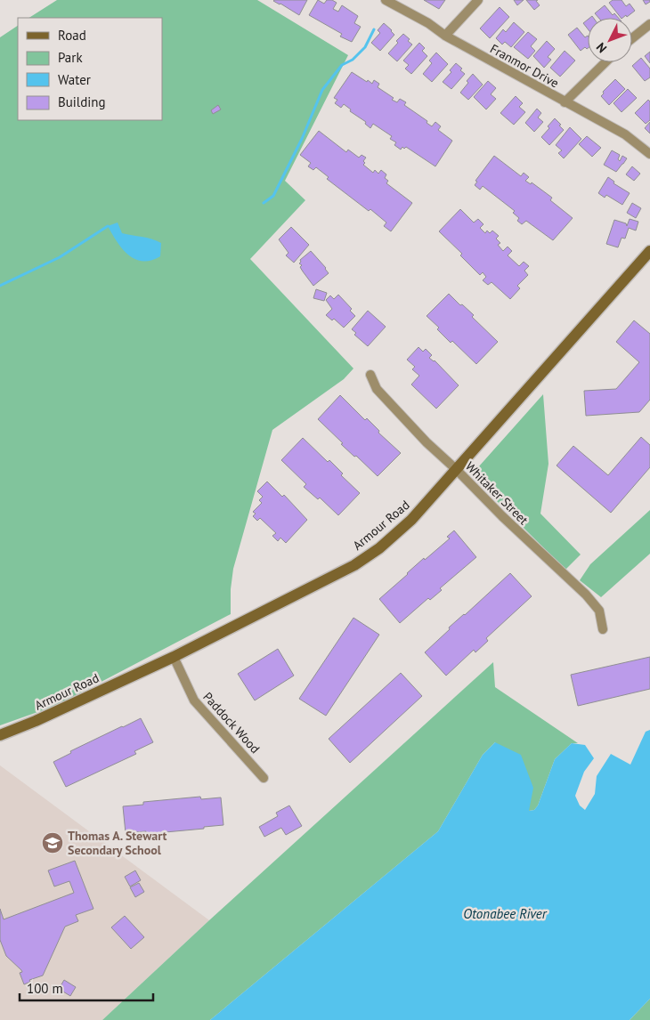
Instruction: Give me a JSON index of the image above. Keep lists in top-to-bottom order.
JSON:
{
  "streets": {
    "main road": ["Armour Road"],
    "street": ["Franmor Drive", "Whitaker Street", "Paddock Wood"]
  },
  "crossings": [
    ["Whitaker Street", "Armour Road"],
    ["Armour Road", "Paddock Wood"]
  ],
  "water": ["Otonabee River"],
  "places": {
    "school or university": ["Thomas A. Stewart Secondary School"]
  },
  "legend": [
    "Road",
    "Park",
    "Water",
    "Building"
  ],
  "scale_bar": "100 m",
  "north": "bottom left"
}
